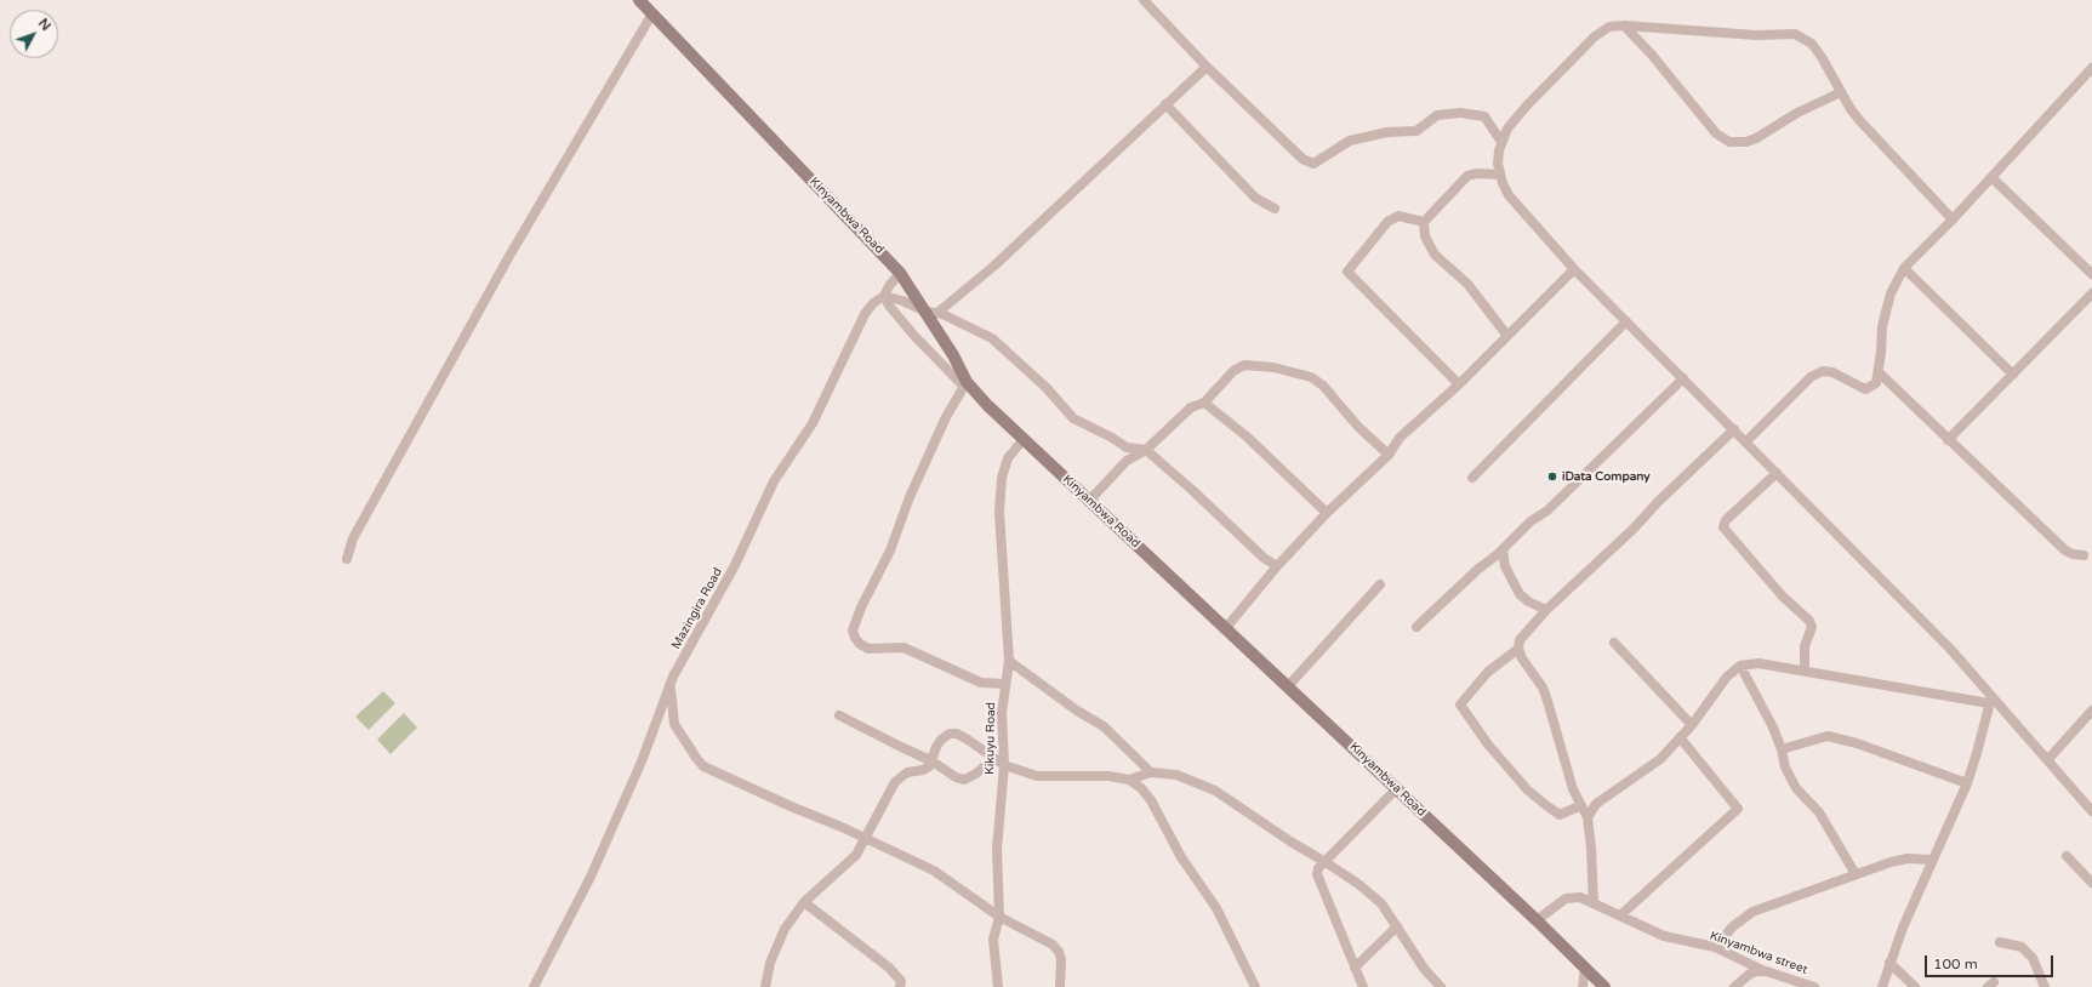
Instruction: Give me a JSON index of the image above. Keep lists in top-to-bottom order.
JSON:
{
  "streets": {
    "street": [
      "Kinyambwa Road",
      "Mazingira Road",
      "Kikuyu Road",
      "Kinyambwa street"
    ]
  },
  "crossings": [
    ["Kinyambwa Road", "Mazingira Road"],
    ["Kinyambwa Road", "Kikuyu Road"],
    ["Kinyambwa Road", "Kinyambwa street"]
  ],
  "places": ["iData Company"],
  "scale_bar": "100 m",
  "north": "top right"
}
